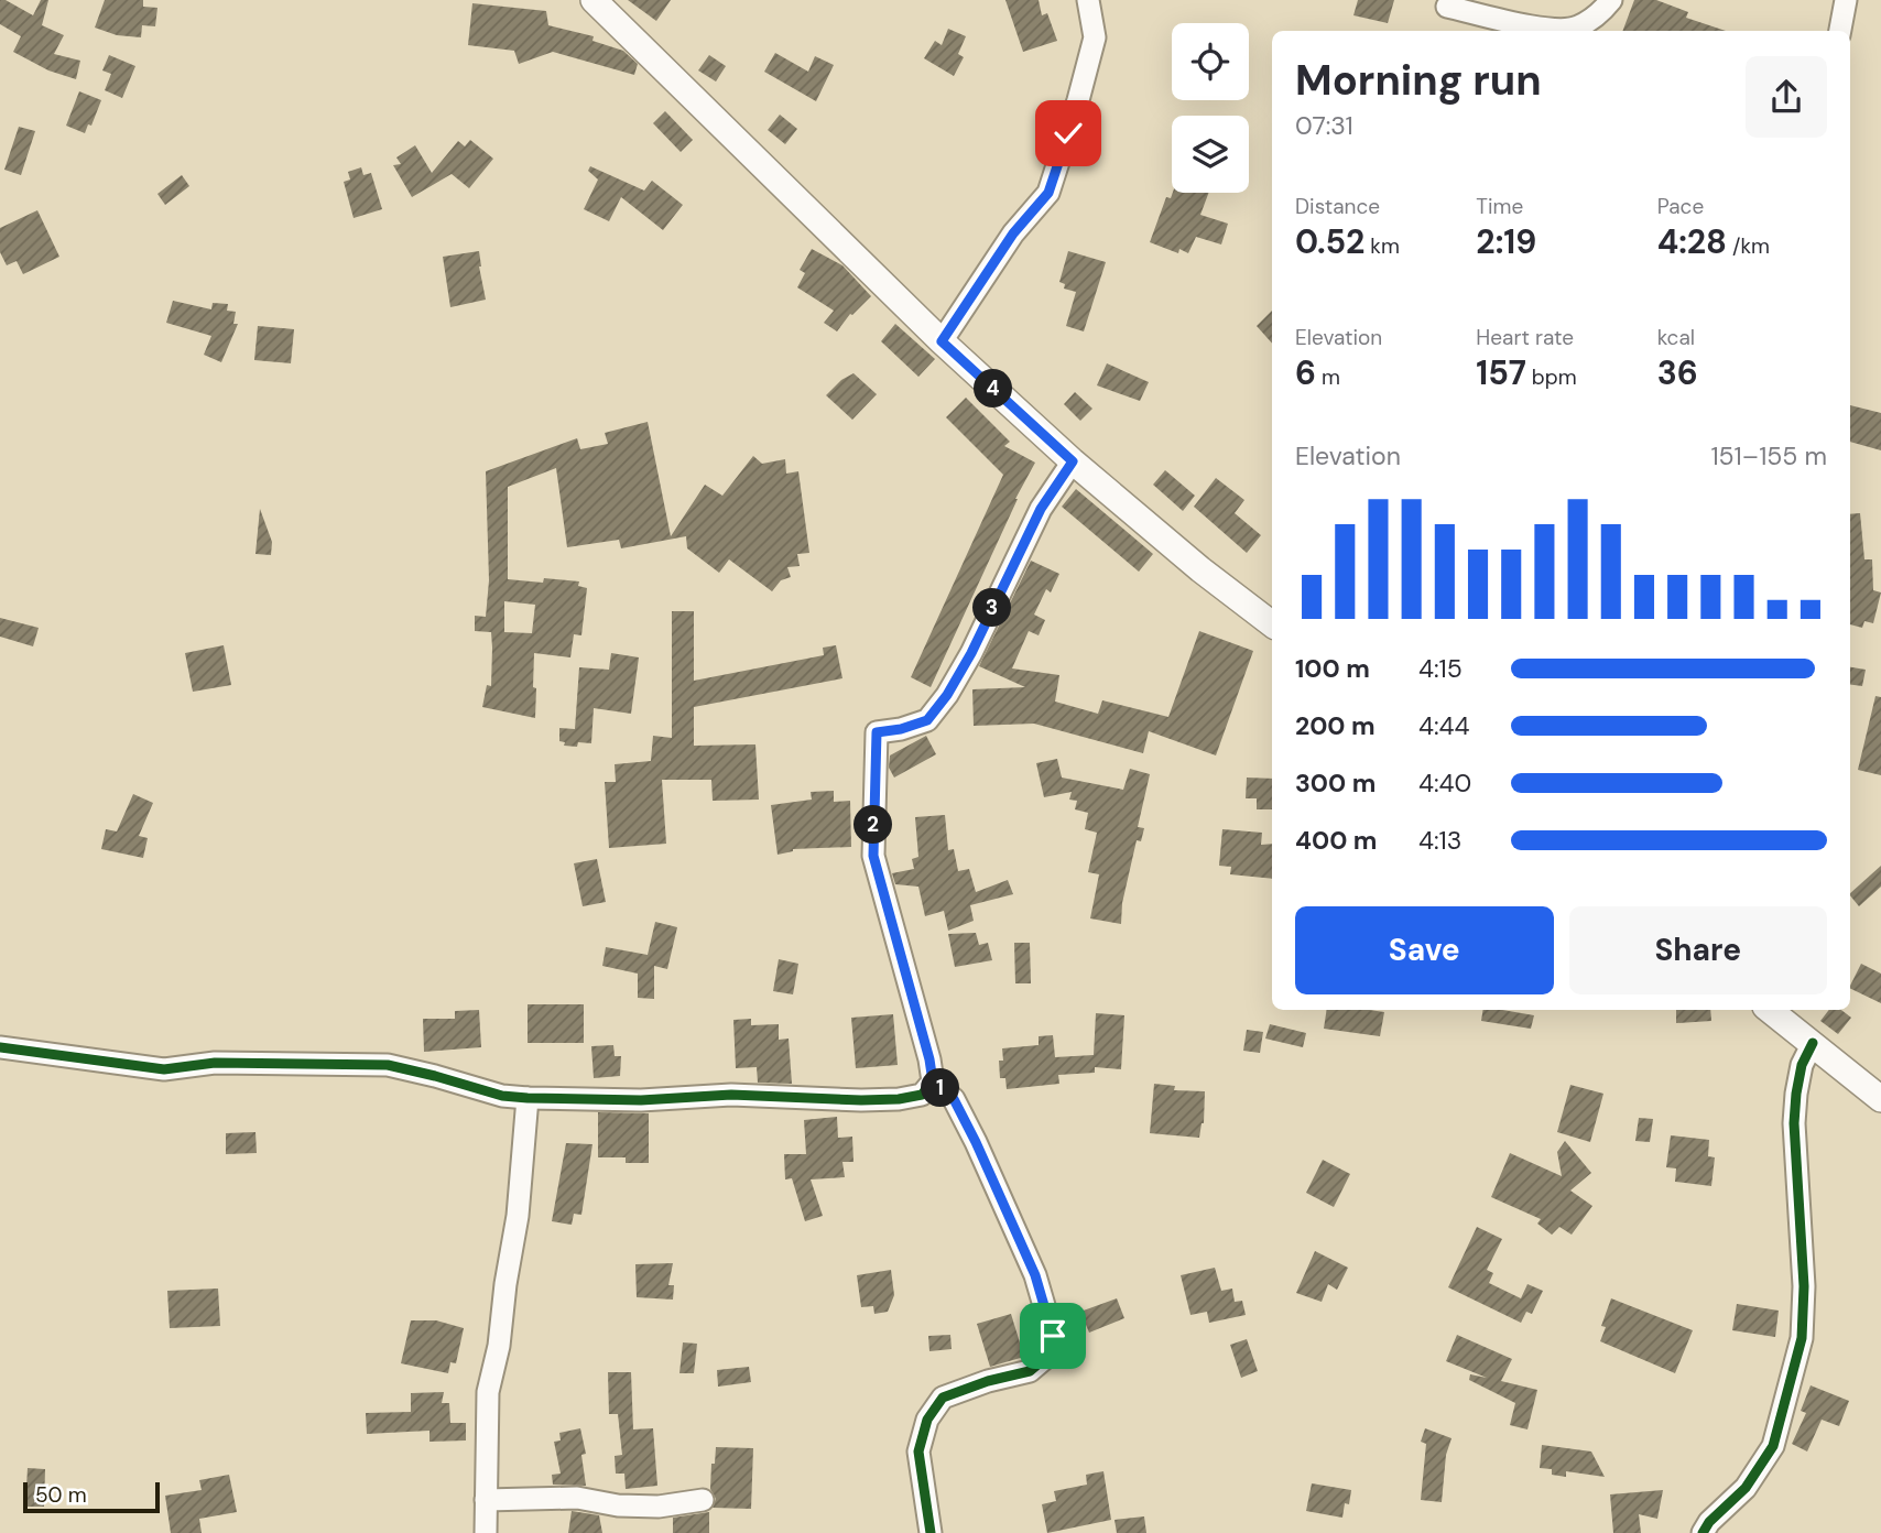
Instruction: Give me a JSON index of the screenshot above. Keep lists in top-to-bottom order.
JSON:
{
  "scale_bar": "50 m",
  "page": {
    "heading": ["Morning run", "07:31"],
    "stats": [
      ["Distance", "0.52 km"],
      ["Time", "2:19"],
      ["Pace", "4:28 /km"],
      ["Elevation", "6 m"],
      ["Heart rate", "157 bpm"],
      ["kcal", "36"]
    ],
    "pins": [
      "4",
      "3",
      "2",
      "1"
    ],
    "chart": ["Elevation", "151–155 m"],
    "list": [
      {
        "name": "100 m",
        "note": "4:15"
      },
      {
        "name": "200 m",
        "note": "4:44"
      },
      {
        "name": "300 m",
        "note": "4:40"
      },
      {
        "name": "400 m",
        "note": "4:13"
      }
    ],
    "buttons": ["Save", "Share"],
    "scale": "50 m"
  }
}
